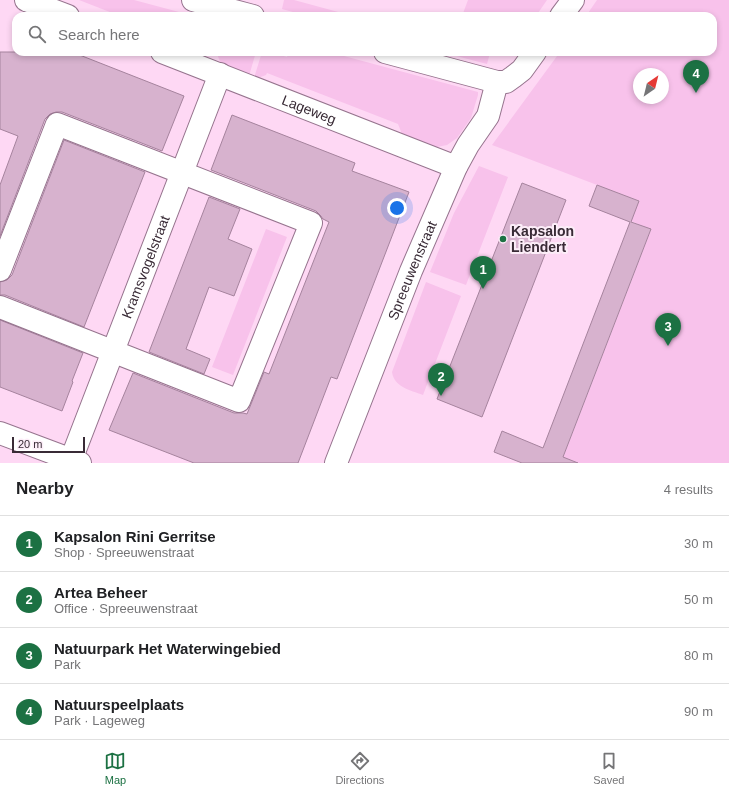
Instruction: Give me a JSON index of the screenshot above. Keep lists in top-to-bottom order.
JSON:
{
  "streets": {
    "street": ["Lageweg", "Kramsvogelstraat", "Spreeuwenstraat"]
  },
  "crossings": [
    ["Lageweg", "Kramsvogelstraat"],
    ["Lageweg", "Spreeuwenstraat"]
  ],
  "places": ["Kapsalon Liendert"],
  "scale_bar": "20 m",
  "north": "top right",
  "page": {
    "search": "Search here",
    "pins": [
      "4",
      "1",
      "3",
      "2"
    ],
    "scale": "20 m",
    "heading": ["Nearby", "4 results"],
    "list": [
      {
        "mark": "1",
        "name": "Kapsalon Rini Gerritse",
        "note": "Shop · Spreeuwenstraat",
        "value": "30 m"
      },
      {
        "mark": "2",
        "name": "Artea Beheer",
        "note": "Office · Spreeuwenstraat",
        "value": "50 m"
      },
      {
        "mark": "3",
        "name": "Natuurpark Het Waterwingebied",
        "note": "Park",
        "value": "80 m"
      },
      {
        "mark": "4",
        "name": "Natuurspeelplaats",
        "note": "Park · Lageweg",
        "value": "90 m"
      }
    ],
    "nav": ["Map", "Directions", "Saved"]
  }
}
